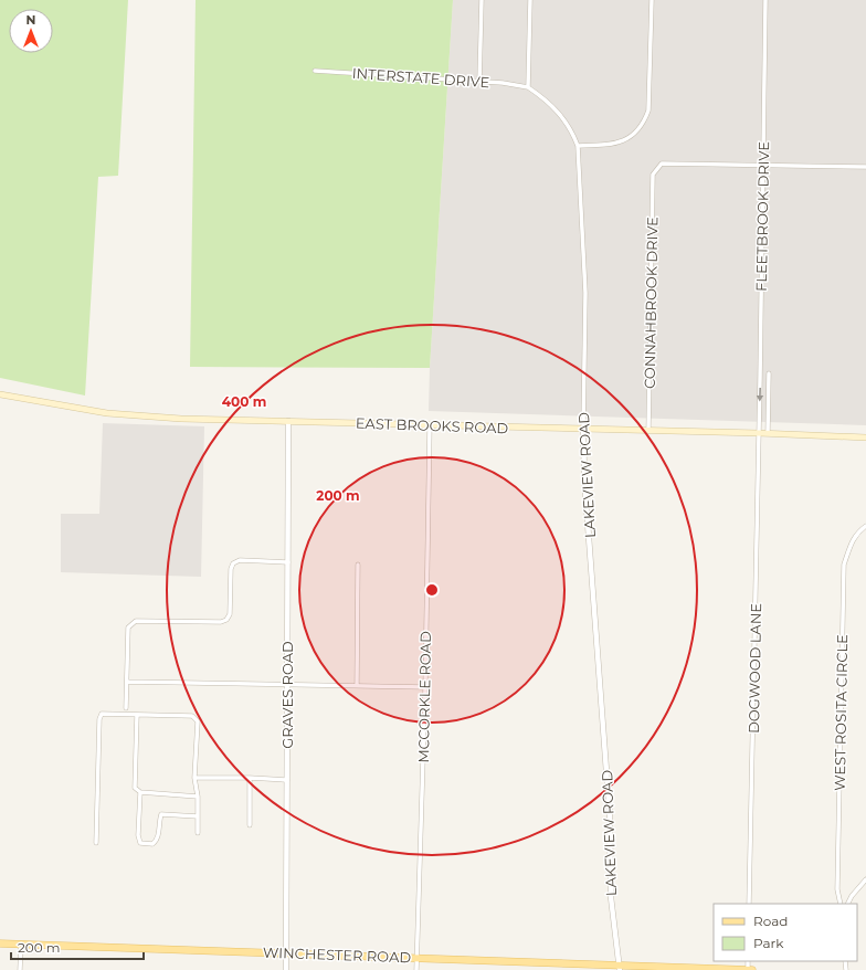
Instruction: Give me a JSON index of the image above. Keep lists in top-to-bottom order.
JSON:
{
  "streets": {
    "main road": ["EAST BROOKS ROAD", "WINCHESTER ROAD"],
    "street": [
      "INTERSTATE DRIVE",
      "FLEETBROOK DRIVE",
      "CONNAHBROOK DRIVE",
      "LAKEVIEW ROAD",
      "DOGWOOD LANE",
      "GRAVES ROAD",
      "MCCORKLE ROAD",
      "WEST ROSITA CIRCLE"
    ]
  },
  "crossings": [
    ["INTERSTATE DRIVE", "LAKEVIEW ROAD"],
    ["FLEETBROOK DRIVE", "CONNAHBROOK DRIVE"],
    ["FLEETBROOK DRIVE", "EAST BROOKS ROAD"],
    ["FLEETBROOK DRIVE", "DOGWOOD LANE"],
    ["CONNAHBROOK DRIVE", "EAST BROOKS ROAD"],
    ["EAST BROOKS ROAD", "LAKEVIEW ROAD"],
    ["EAST BROOKS ROAD", "DOGWOOD LANE"],
    ["EAST BROOKS ROAD", "GRAVES ROAD"],
    ["EAST BROOKS ROAD", "MCCORKLE ROAD"],
    ["LAKEVIEW ROAD", "WINCHESTER ROAD"],
    ["GRAVES ROAD", "WINCHESTER ROAD"],
    ["MCCORKLE ROAD", "WINCHESTER ROAD"]
  ],
  "one_way": ["FLEETBROOK DRIVE"],
  "legend": ["Road", "Park"],
  "scale_bar": "200 m",
  "north": "top",
  "rings": ["400 m", "200 m"]
}
